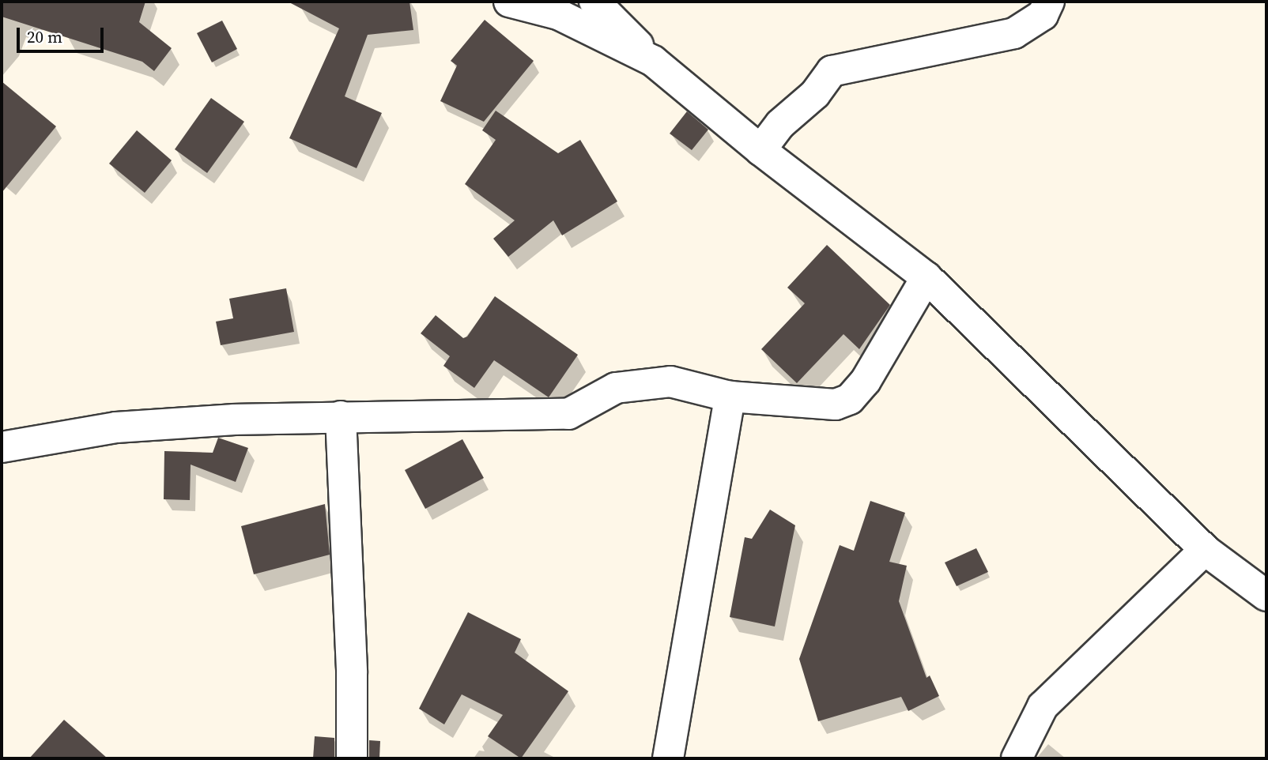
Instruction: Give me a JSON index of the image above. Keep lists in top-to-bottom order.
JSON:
{
  "scale_bar": "20 m"
}
